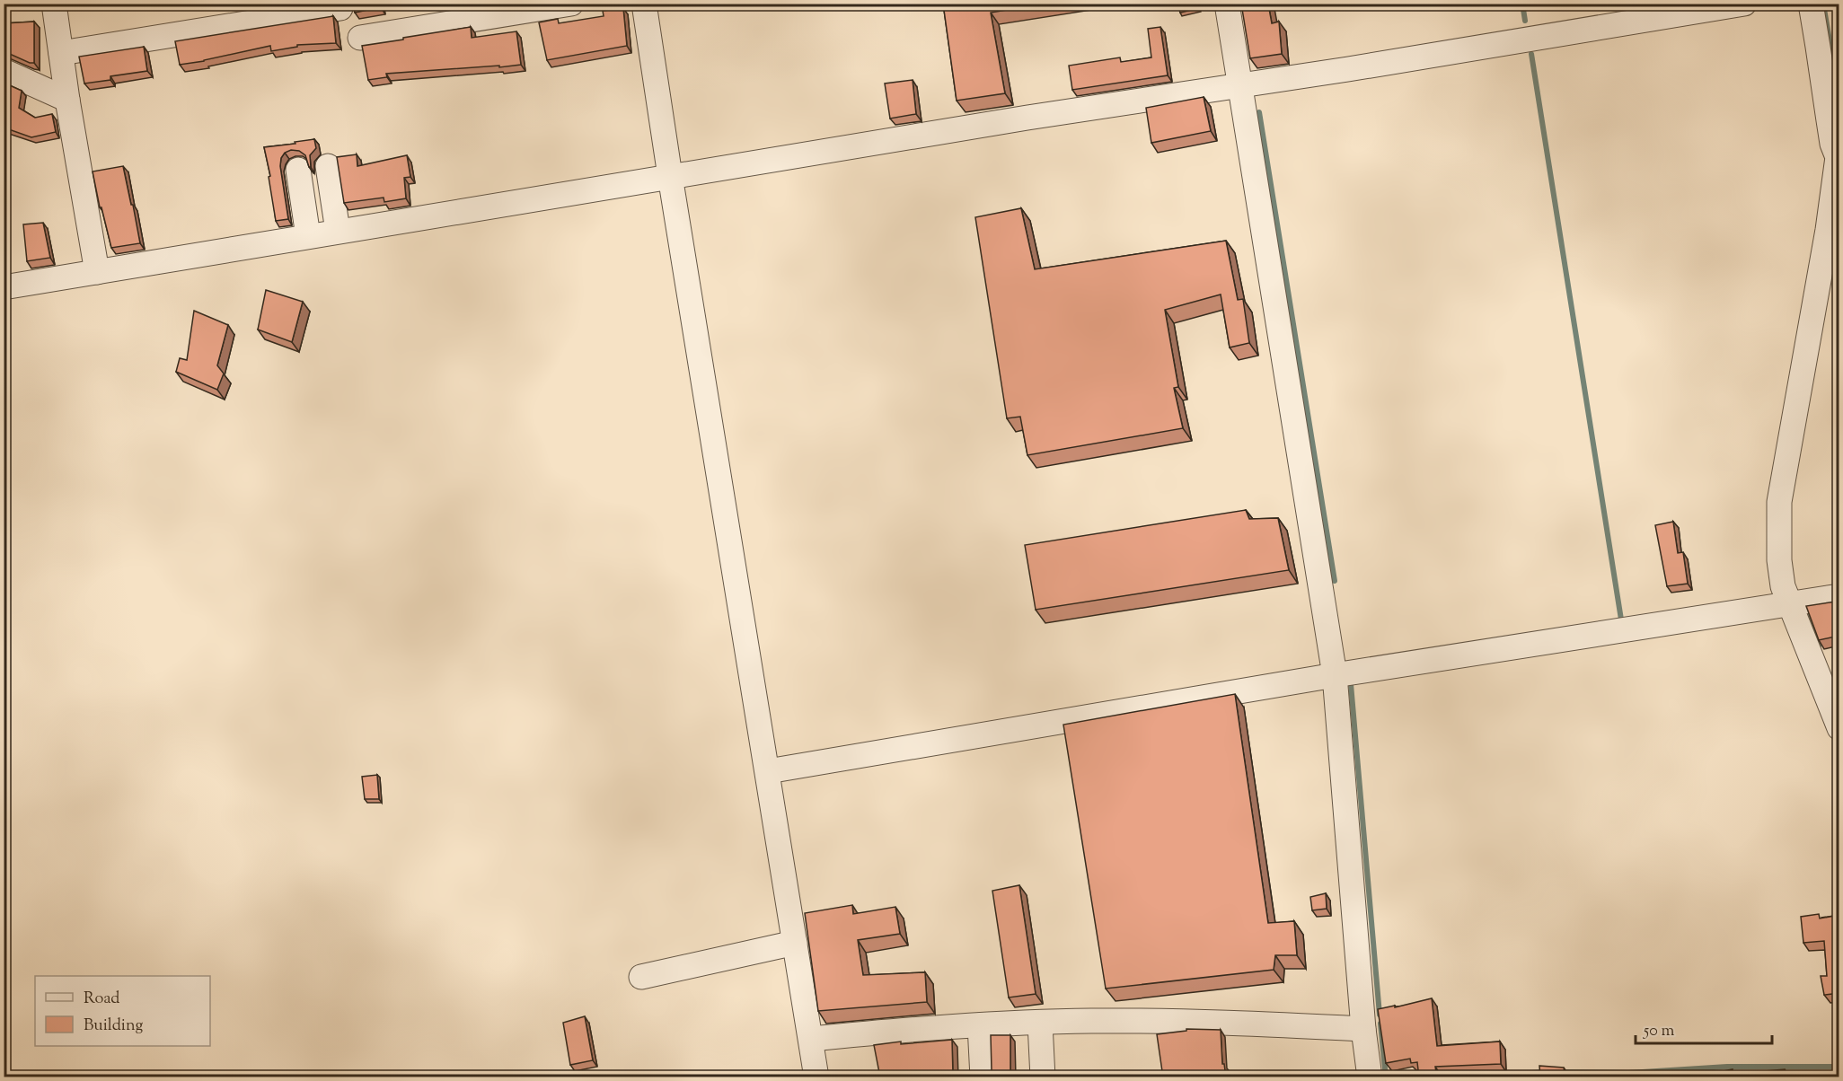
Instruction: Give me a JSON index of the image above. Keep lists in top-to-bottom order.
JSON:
{
  "legend": ["Road", "Building"],
  "scale_bar": "50 m"
}
